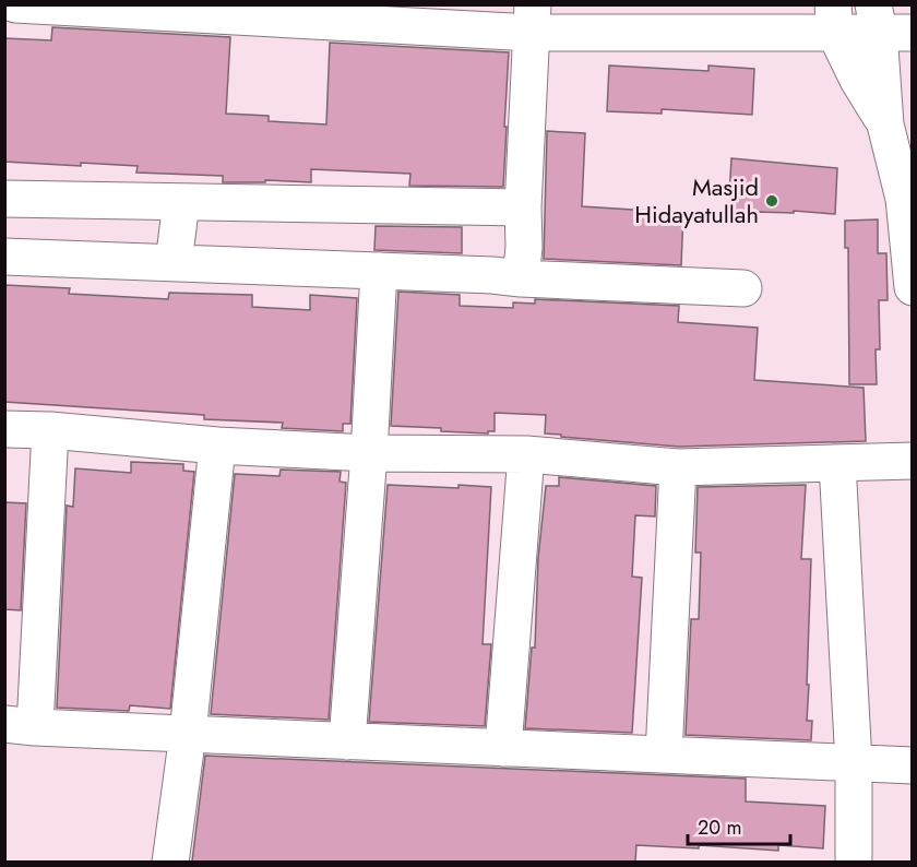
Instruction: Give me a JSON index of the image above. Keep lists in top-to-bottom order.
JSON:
{
  "places": ["Masjid Hidayatullah"],
  "scale_bar": "20 m"
}
